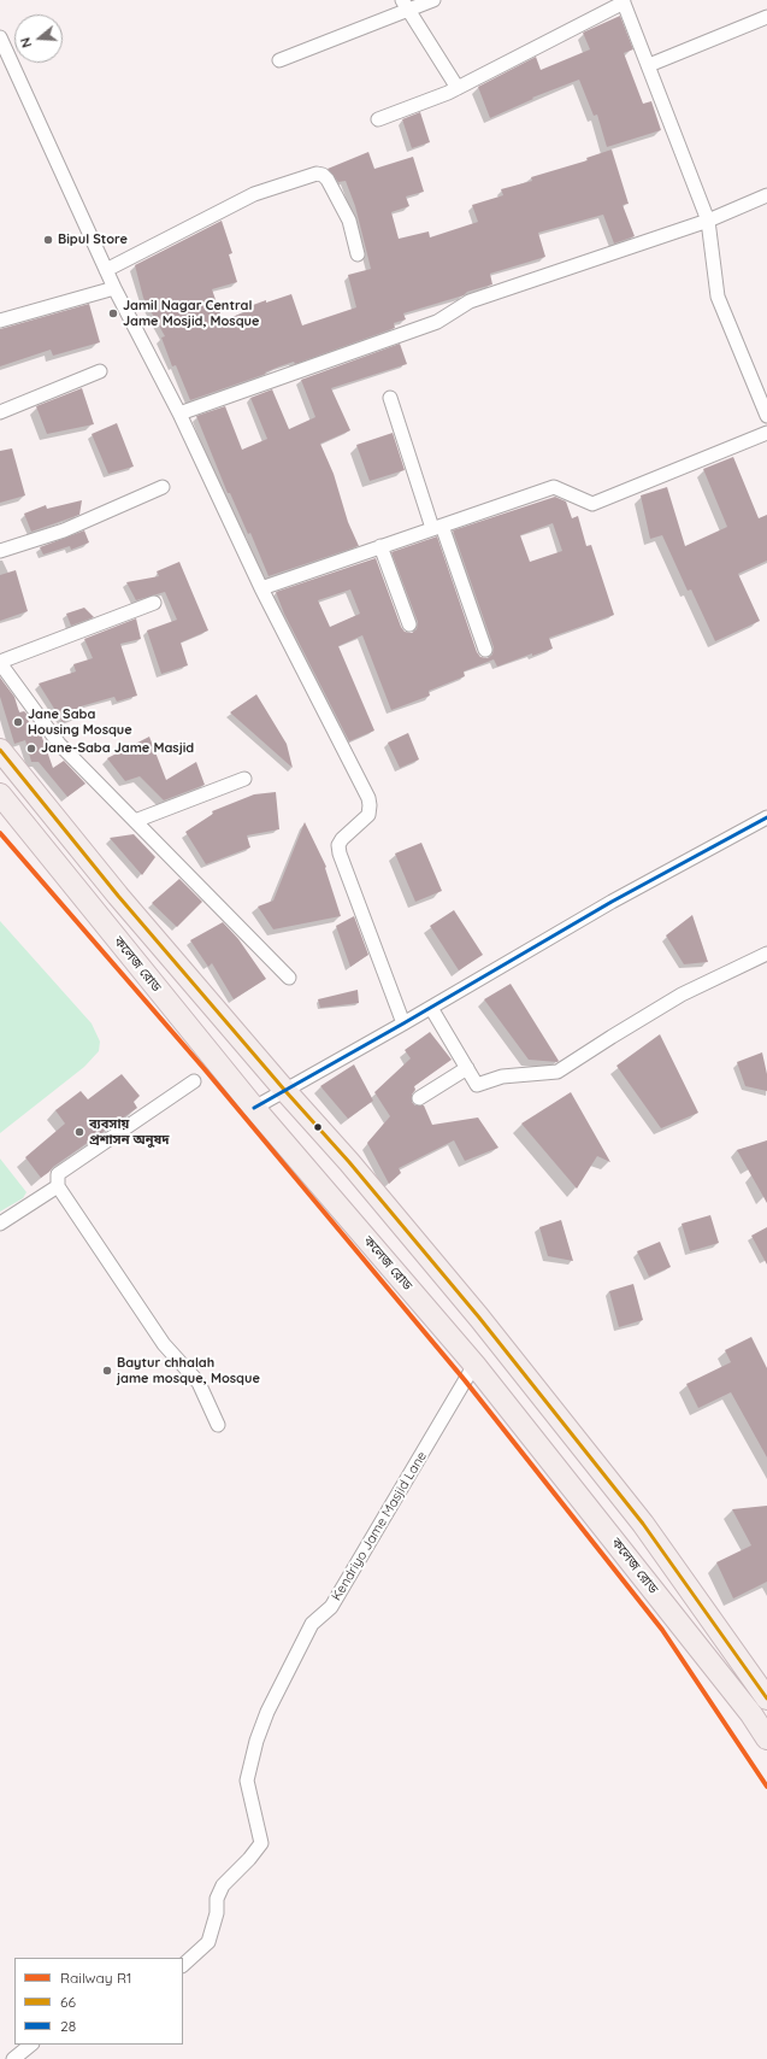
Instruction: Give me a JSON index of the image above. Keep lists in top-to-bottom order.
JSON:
{
  "streets": {
    "highway": ["কলেজ রোড"],
    "street": ["Kendriyo Jame Masjid Lane"]
  },
  "crossings": [
    ["কলেজ রোড", "Kendriyo Jame Masjid Lane"]
  ],
  "places": [
    "Bipul Store",
    "Jamil Nagar Central Jame Mosjid, Mosque",
    "Jane Saba Housing Mosque",
    "Jane-Saba Jame Masjid",
    "ব্যবসায় প্রশাসন অনুষদ",
    "Baytur chhalah jame mosque, Mosque"
  ],
  "lines": ["transit line 66", "transit line 28", "rail line R1"],
  "legend": ["Railway R1", "66", "28"],
  "north": "left"
}
